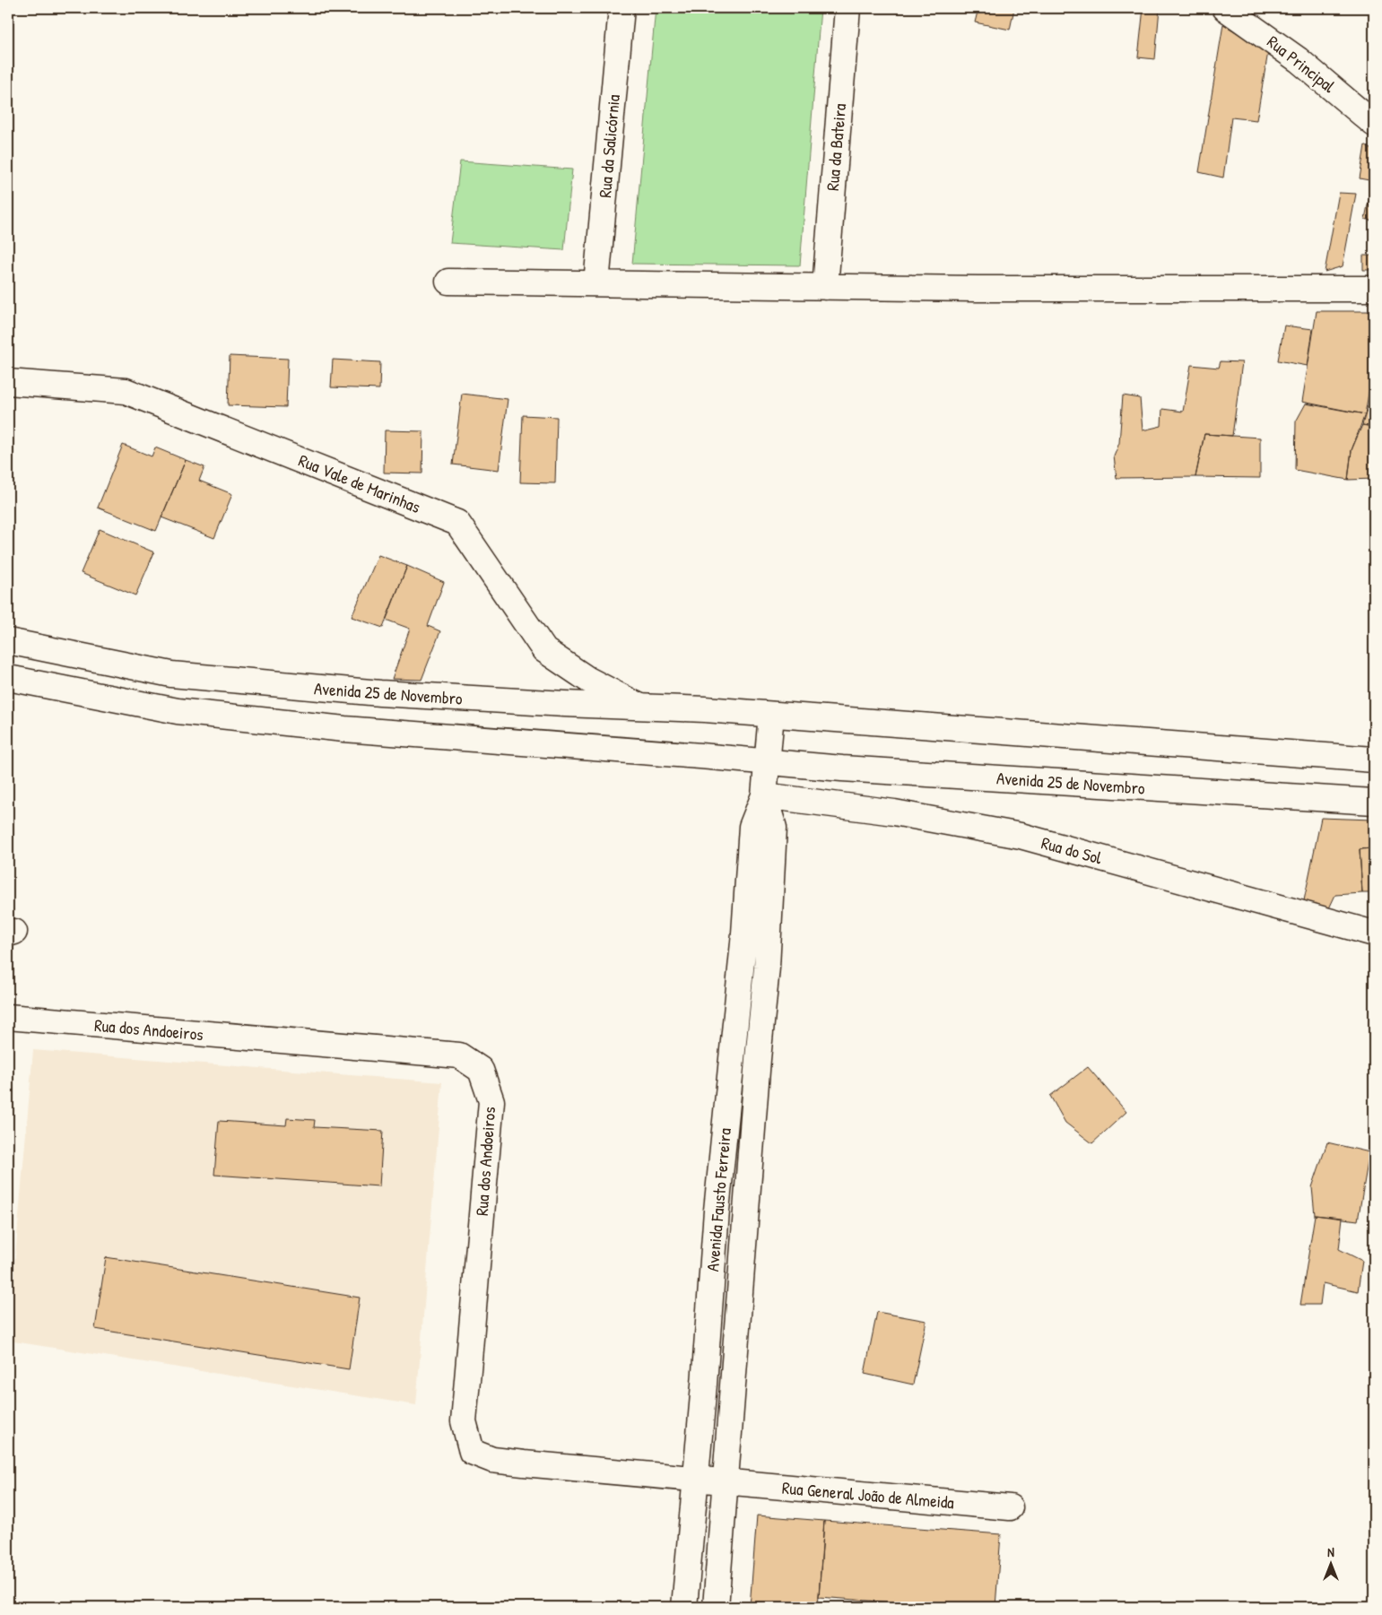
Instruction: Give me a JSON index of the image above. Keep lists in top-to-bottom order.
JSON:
{
  "streets": {
    "street": [
      "Rua Principal",
      "Rua da Salicórnia",
      "Rua da Bateira",
      "Rua Vale de Marinhas",
      "Avenida 25 de Novembro",
      "Rua do Sol",
      "Rua dos Andoeiros",
      "Avenida Fausto Ferreira",
      "Rua General João de Almeida"
    ]
  },
  "crossings": [
    ["Rua Vale de Marinhas", "Avenida 25 de Novembro"],
    ["Avenida 25 de Novembro", "Avenida Fausto Ferreira"],
    ["Rua do Sol", "Avenida Fausto Ferreira"],
    ["Rua dos Andoeiros", "Avenida Fausto Ferreira"],
    ["Rua dos Andoeiros", "Rua General João de Almeida"],
    ["Avenida Fausto Ferreira", "Rua General João de Almeida"]
  ],
  "north": "top"
}
